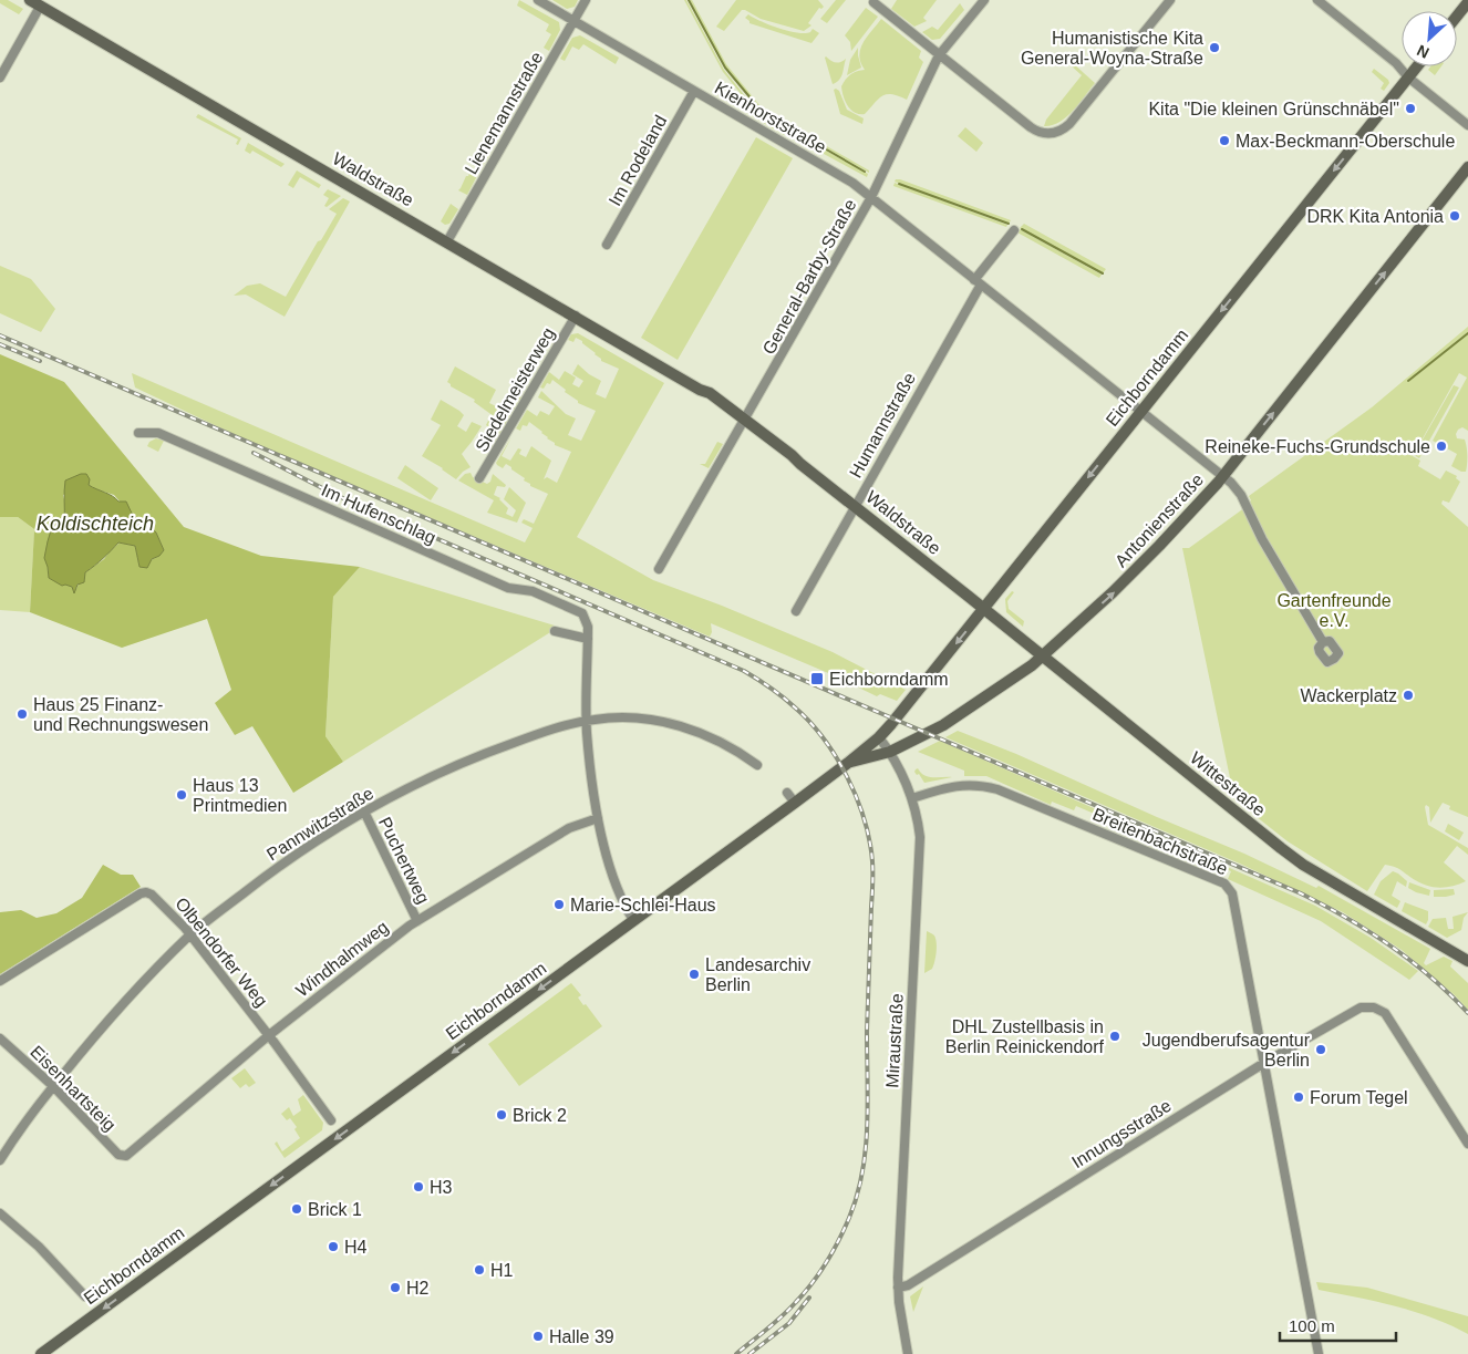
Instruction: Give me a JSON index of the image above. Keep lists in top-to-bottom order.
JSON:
{
  "streets": {
    "main road": [
      "Waldstraße",
      "Eichborndamm",
      "Antonienstraße",
      "Wittestraße"
    ],
    "street": [
      "Lienemannstraße",
      "Kienhorststraße",
      "Im Rodeland",
      "General-Barby-Straße",
      "Siedelmeisterweg",
      "Humannstraße",
      "Im Hufenschlag",
      "Pannwitzstraße",
      "Breitenbachstraße",
      "Puchertweg",
      "Olbendorfer Weg",
      "Windhalmweg",
      "Miraustraße",
      "Eisenhartsteig",
      "Innungsstraße"
    ]
  },
  "crossings": [
    ["Lienemannstraße", "Kienhorststraße"],
    ["Lienemannstraße", "Waldstraße"],
    ["Kienhorststraße", "Im Rodeland"],
    ["Kienhorststraße", "General-Barby-Straße"],
    ["Kienhorststraße", "Eichborndamm"],
    ["Kienhorststraße", "Humannstraße"],
    ["Kienhorststraße", "Antonienstraße"],
    ["Waldstraße", "General-Barby-Straße"],
    ["Waldstraße", "Eichborndamm"],
    ["Waldstraße", "Siedelmeisterweg"],
    ["Waldstraße", "Humannstraße"],
    ["Waldstraße", "Wittestraße"],
    ["Eichborndamm", "Im Hufenschlag"],
    ["Eichborndamm", "Antonienstraße"],
    ["Eichborndamm", "Wittestraße"],
    ["Eichborndamm", "Miraustraße"],
    ["Im Hufenschlag", "Pannwitzstraße"],
    ["Im Hufenschlag", "Windhalmweg"],
    ["Antonienstraße", "Wittestraße"],
    ["Antonienstraße", "Miraustraße"],
    ["Pannwitzstraße", "Puchertweg"],
    ["Pannwitzstraße", "Olbendorfer Weg"],
    ["Pannwitzstraße", "Eisenhartsteig"],
    ["Breitenbachstraße", "Miraustraße"],
    ["Breitenbachstraße", "Innungsstraße"],
    ["Puchertweg", "Windhalmweg"],
    ["Olbendorfer Weg", "Windhalmweg"],
    ["Windhalmweg", "Eisenhartsteig"],
    ["Miraustraße", "Innungsstraße"]
  ],
  "one_way": ["Eichborndamm", "Antonienstraße"],
  "water": ["Koldischteich"],
  "parks": ["Gartenfreunde e.V."],
  "places": {
    "other": [
      "Humanistische Kita General-Woyna-Straße",
      "Kita \"Die kleinen Grünschnäbel\"",
      "Max-Beckmann-Oberschule",
      "DRK Kita Antonia",
      "Reineke-Fuchs-Grundschule",
      "Wackerplatz",
      "Haus 25 Finanz- und Rechnungswesen",
      "Haus 13 Printmedien",
      "Marie-Schlei-Haus",
      "Landesarchiv Berlin",
      "DHL Zustellbasis in Berlin Reinickendorf",
      "Jugendberufsagentur Berlin",
      "Forum Tegel",
      "Brick 2",
      "H3",
      "Brick 1",
      "H4",
      "H1",
      "H2",
      "Halle 39"
    ],
    "transit": ["Eichborndamm"]
  },
  "scale_bar": "100 m",
  "north": "bottom left"
}
